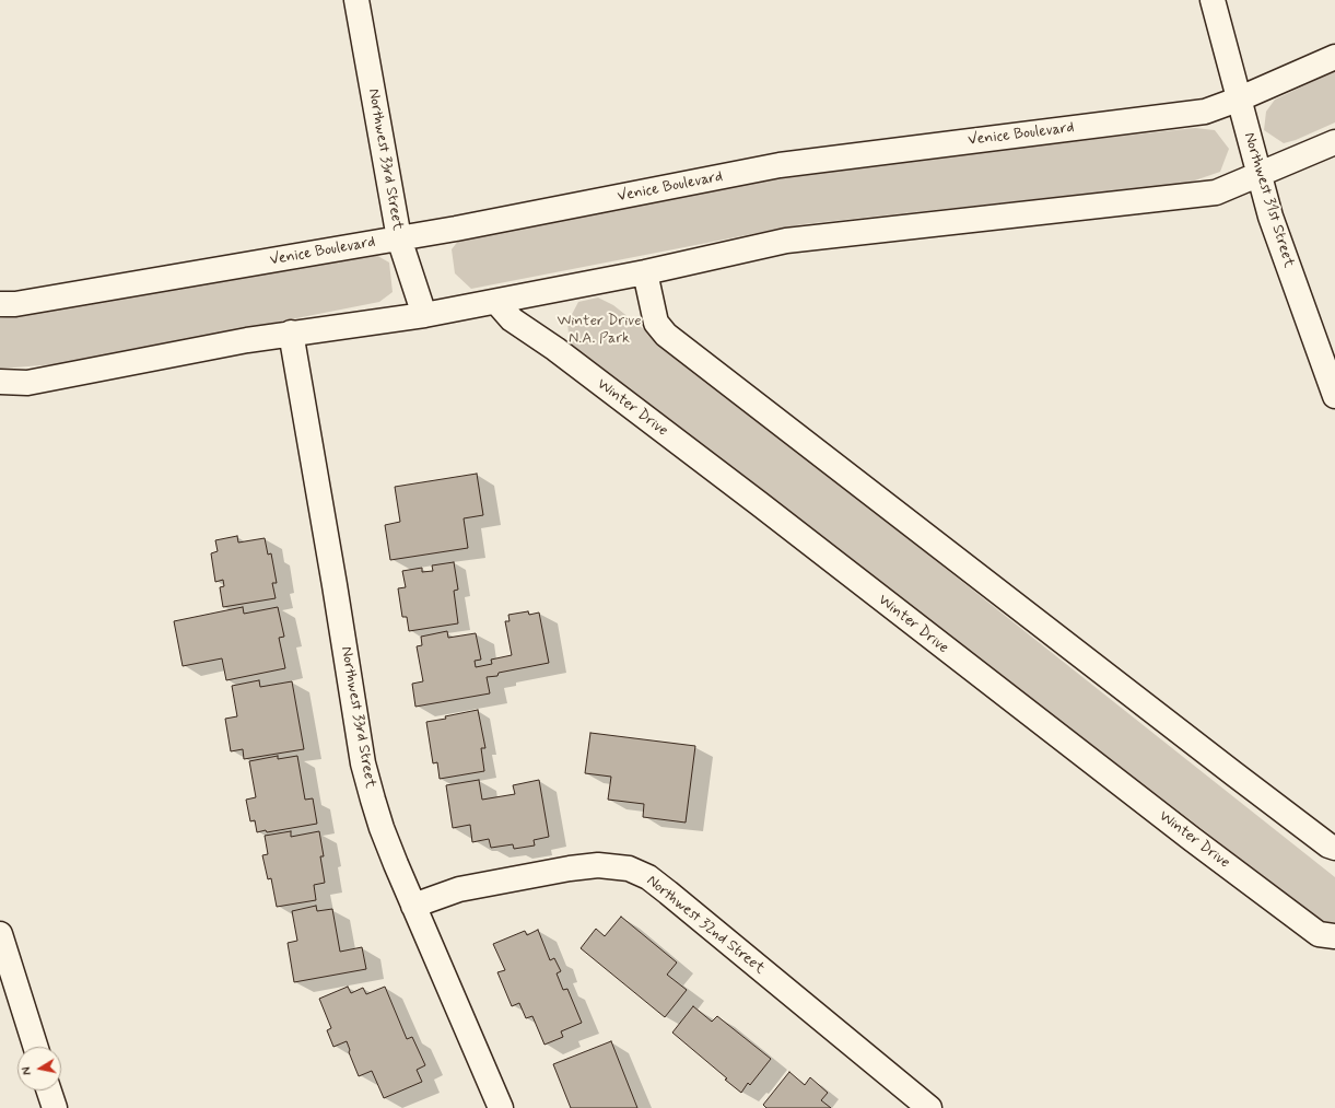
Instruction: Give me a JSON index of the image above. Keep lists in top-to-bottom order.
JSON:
{
  "streets": {
    "street": [
      "Venice Boulevard",
      "Northwest 33rd Street",
      "Northwest 31st Street",
      "Winter Drive",
      "Northwest 32nd Street"
    ]
  },
  "crossings": [
    ["Venice Boulevard", "Northwest 33rd Street"],
    ["Venice Boulevard", "Northwest 31st Street"],
    ["Northwest 33rd Street", "Northwest 32nd Street"]
  ],
  "parks": ["Winter Drive N.A. Park"],
  "north": "left"
}
